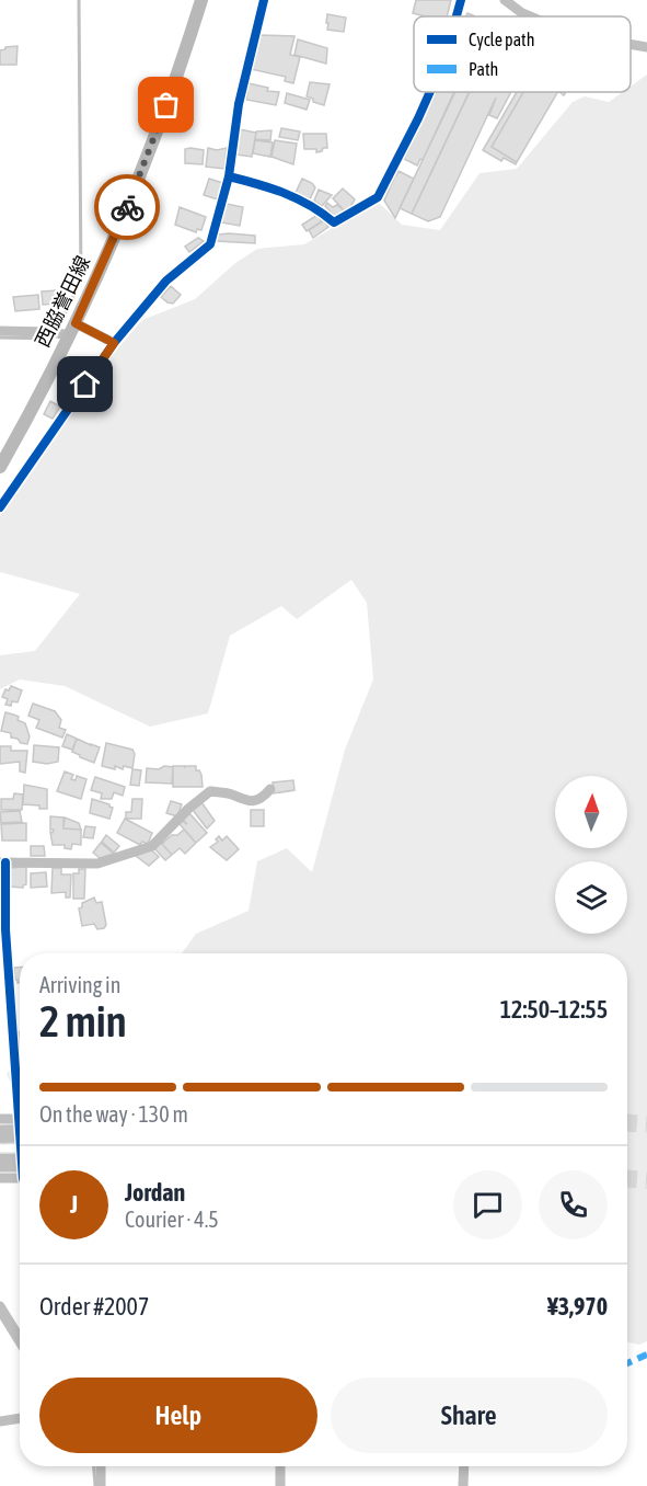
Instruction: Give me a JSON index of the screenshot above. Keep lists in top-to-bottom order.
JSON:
{
  "streets": {
    "main road": ["西脇誉田線"]
  },
  "legend": ["Cycle path", "Path"],
  "north": "top",
  "page": {
    "heading": ["2 min", "Arriving in", "12:50–12:55"],
    "panel": [
      "Jordan",
      "Courier · 4.5",
      "Order #2007",
      "¥3,970"
    ],
    "bar": "On the way · 130 m",
    "round": "J",
    "buttons": ["Help", "Share"]
  }
}
